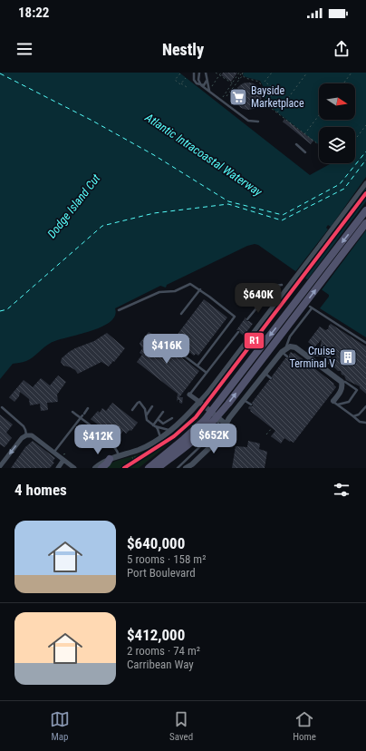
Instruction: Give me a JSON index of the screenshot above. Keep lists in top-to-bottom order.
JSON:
{
  "water": ["Atlantic Intracoastal Waterway", "Dodge Island Cut"],
  "places": {
    "supermarket": ["Bayside Marketplace"],
    "building": ["Cruise Terminal V"]
  },
  "lines": ["transit line R1"],
  "north": "right",
  "page": {
    "status": "18:22",
    "header": "Nestly",
    "price": [
      "$640K",
      "$416K",
      "$652K",
      "$412K"
    ],
    "heading": "4 homes",
    "list": [
      {
        "name": "$640,000",
        "note": "5 rooms · 158 m² · Port Boulevard"
      },
      {
        "name": "$412,000",
        "note": "2 rooms · 74 m² · Carribean Way"
      }
    ],
    "tabs": ["Map", "Saved", "Home"]
  }
}
